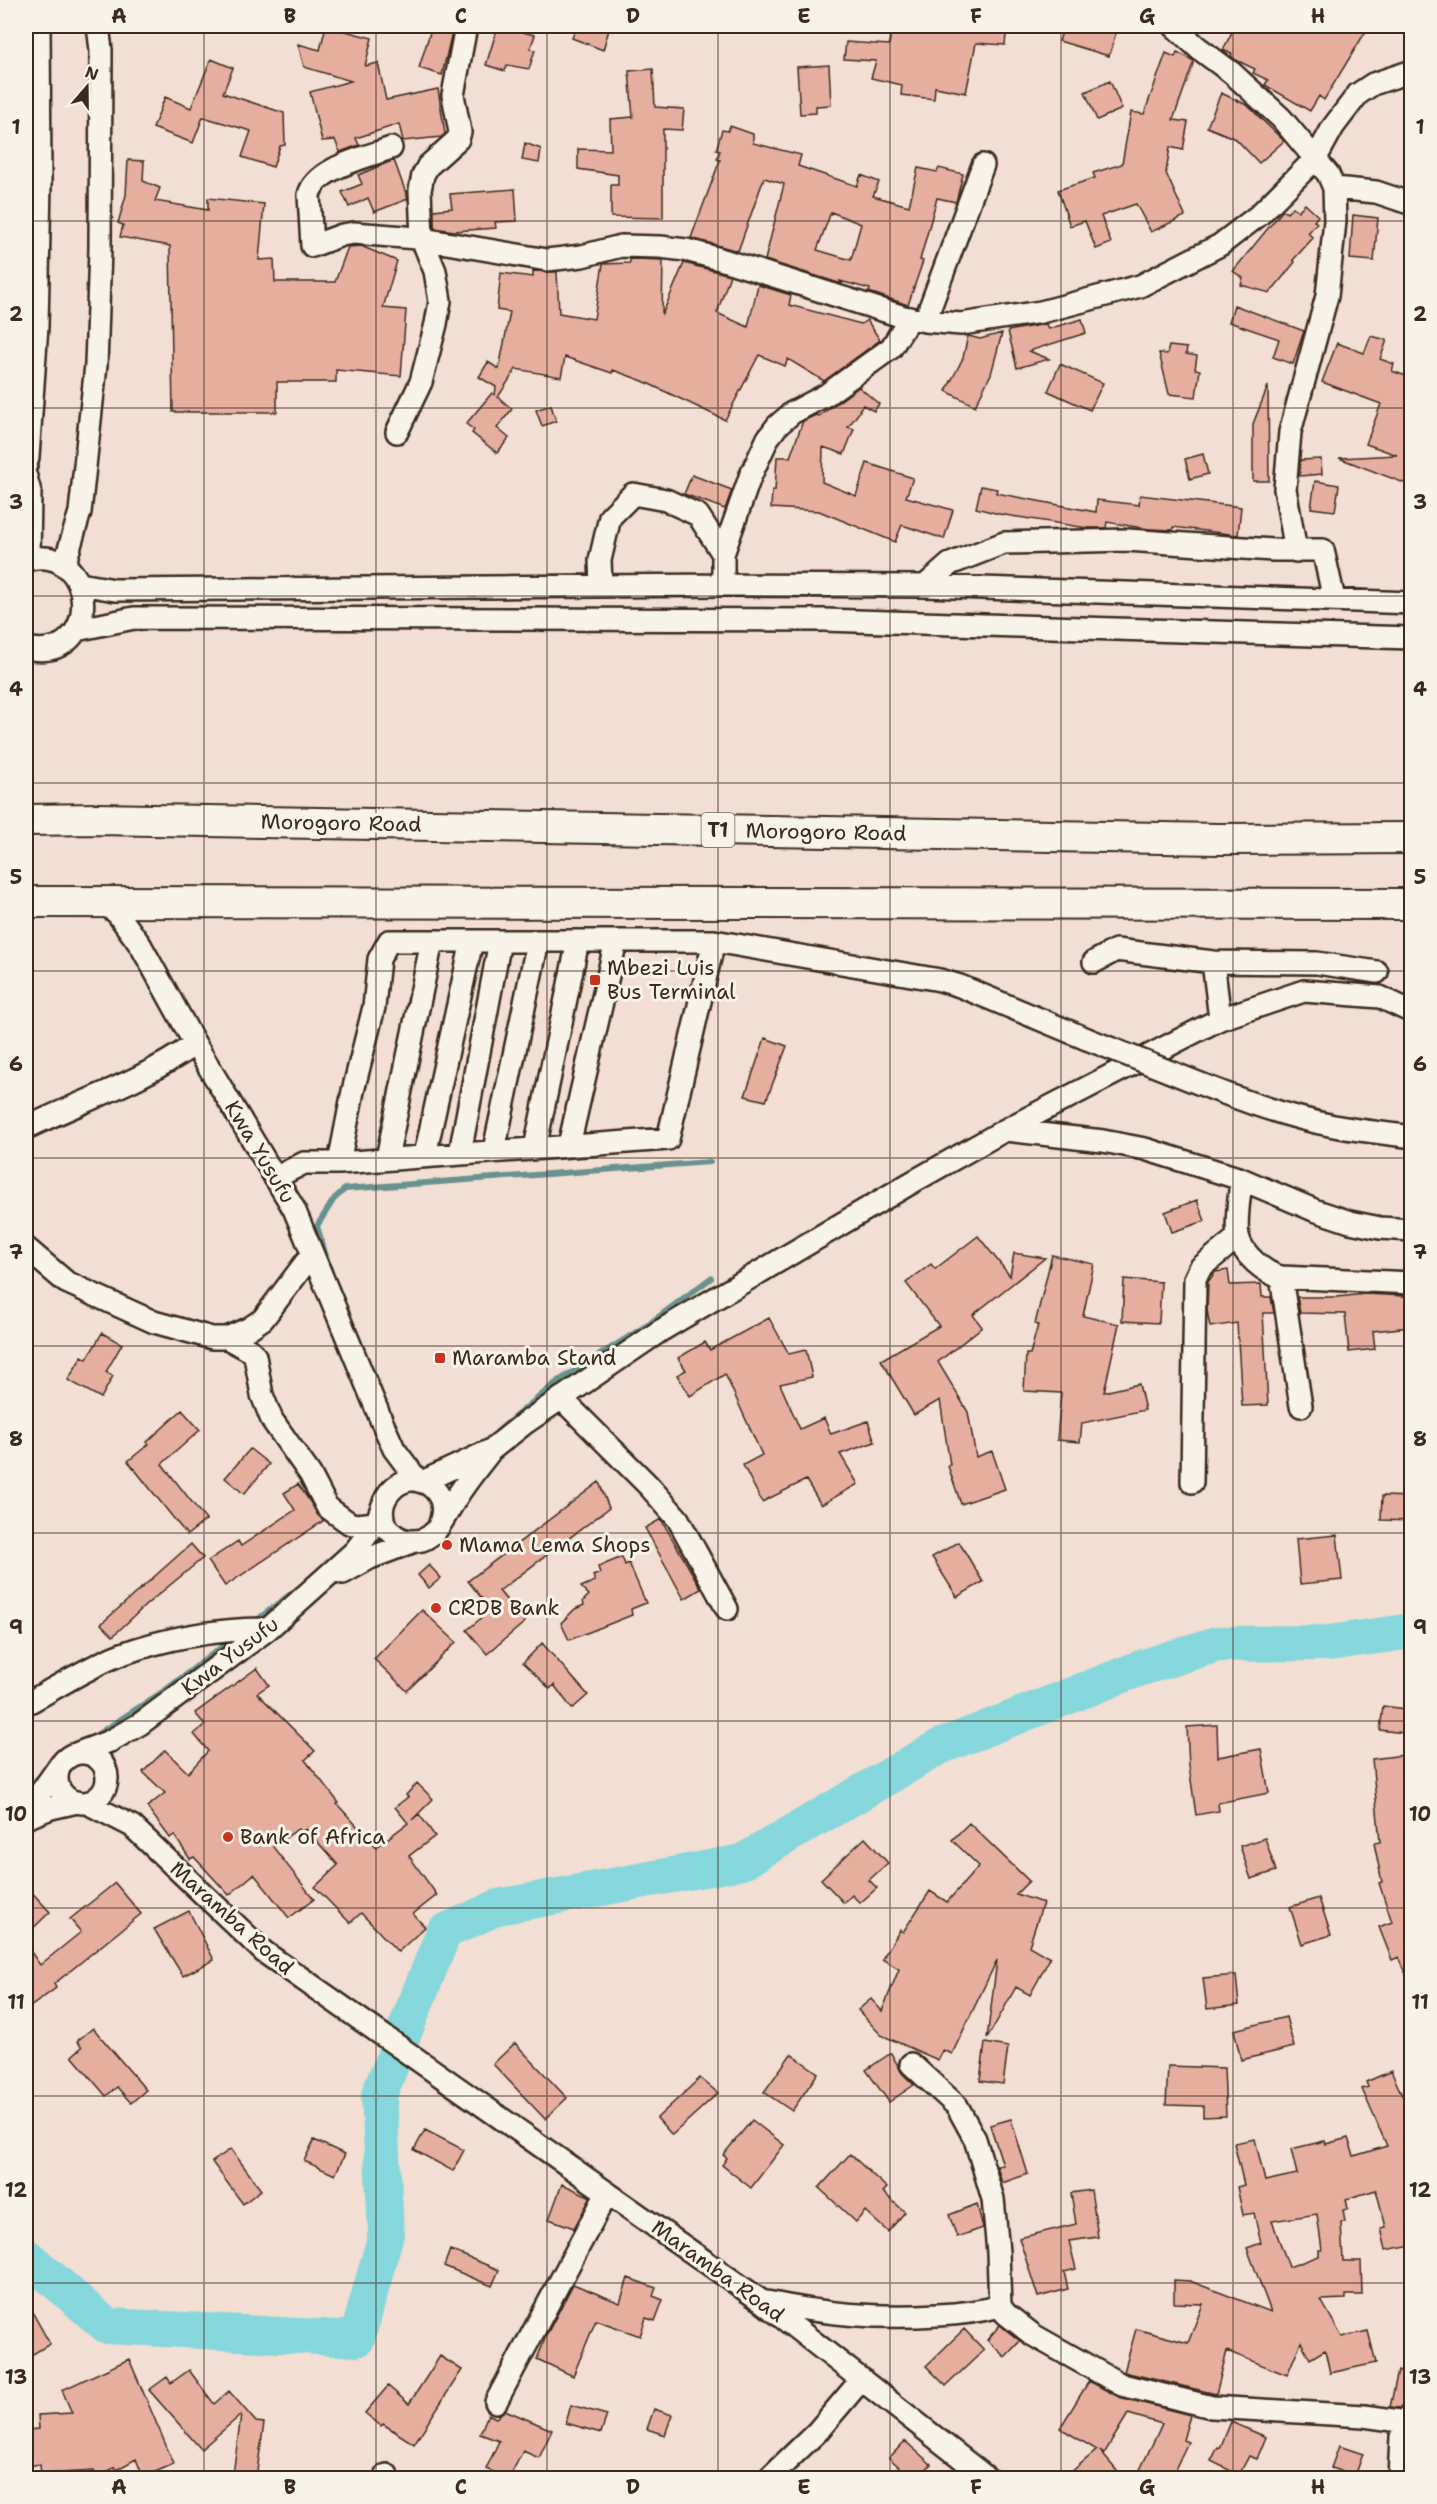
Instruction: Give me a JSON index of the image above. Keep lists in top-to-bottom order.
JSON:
{
  "streets": {
    "highway": ["Morogoro Road", "T1"],
    "street": ["Kwa Yusufu", "Maramba Road"]
  },
  "crossings": [
    ["Kwa Yusufu", "Maramba Road"]
  ],
  "places": {
    "transit": ["Mbezi Luis Bus Terminal", "Maramba Stand"],
    "other": ["Mama Lema Shops", "CRDB Bank", "Bank of Africa"]
  },
  "north": "top",
  "grid": {
    "columns": [
      "A",
      "B",
      "C",
      "D",
      "E",
      "F",
      "G",
      "H"
    ],
    "rows": [
      "1",
      "2",
      "3",
      "4",
      "5",
      "6",
      "7",
      "8",
      "9",
      "10",
      "11",
      "12",
      "13"
    ]
  }
}
